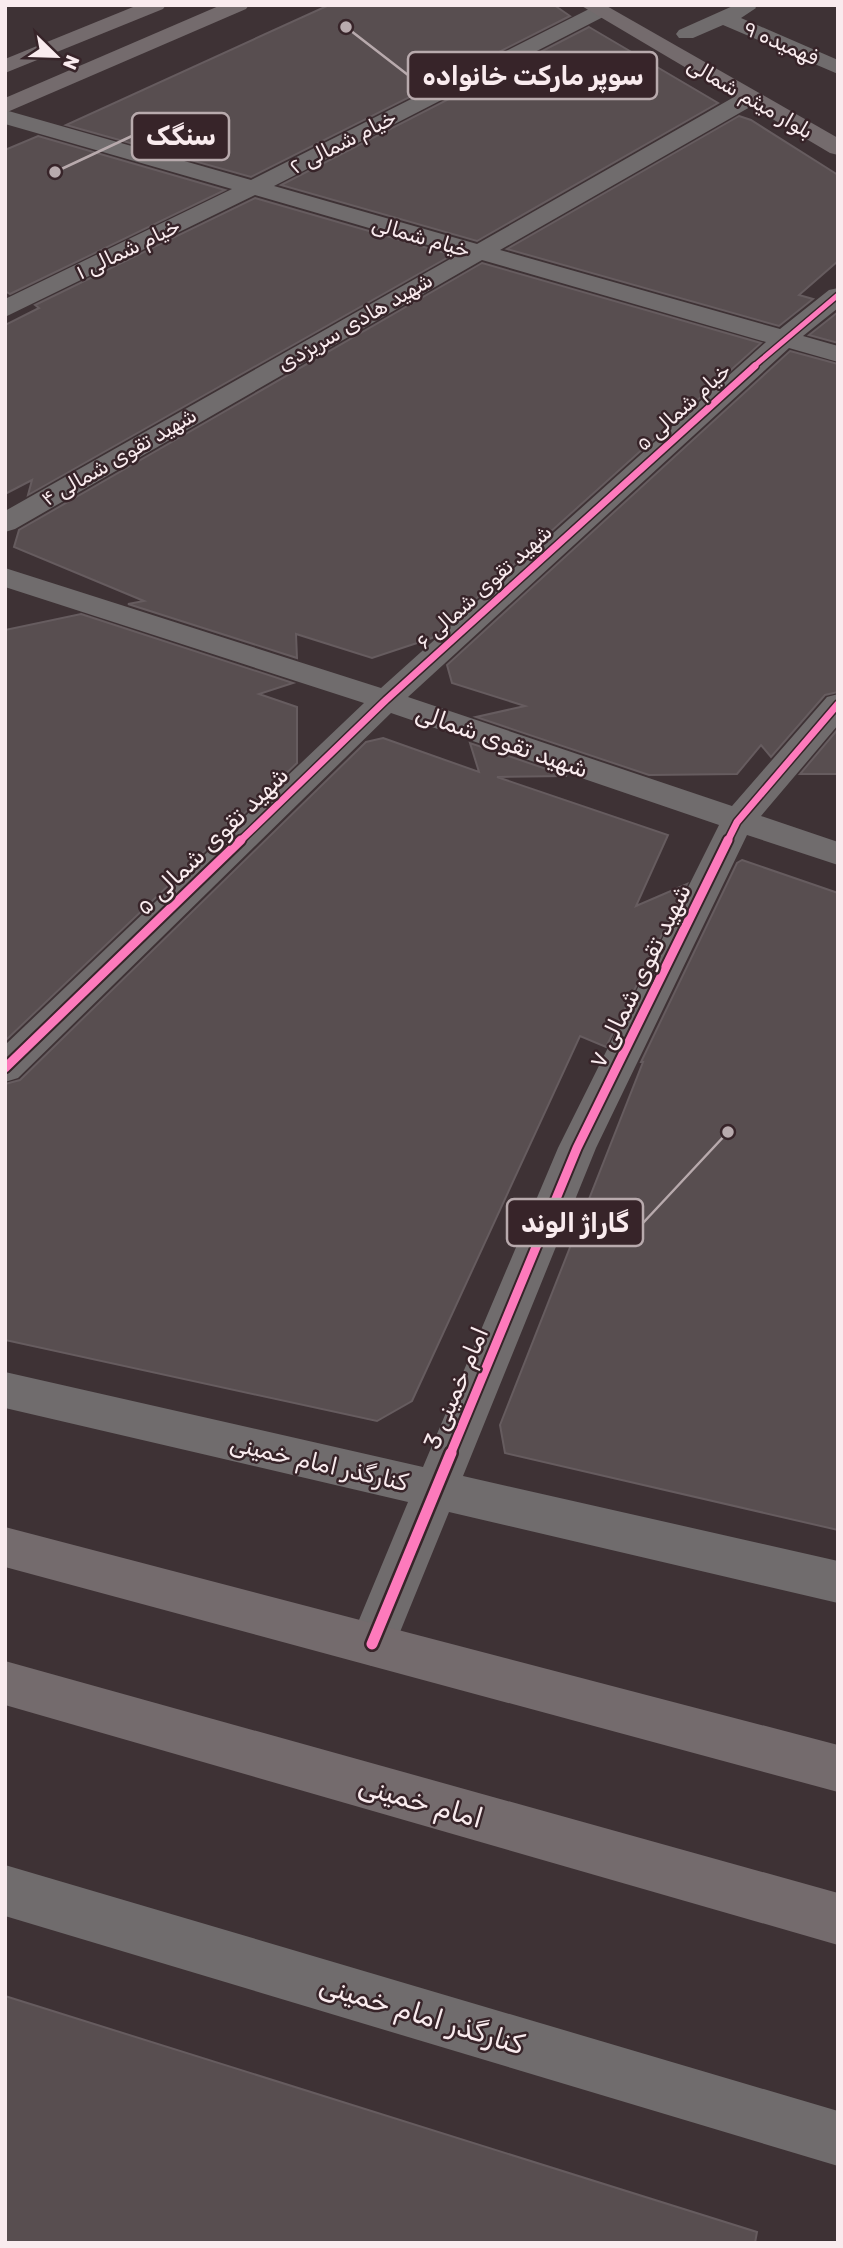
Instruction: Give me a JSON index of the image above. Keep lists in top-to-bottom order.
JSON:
{
  "streets": {
    "main road": ["بلوار میثم شمالی", "امام خمینی"],
    "street": [
      "فهمیده ۹",
      "خیام شمالی ۲",
      "خیام شمالی",
      "خیام شمالی ۱",
      "شهید هادی سریزدی",
      "خیام شمالی ۵",
      "شهید تقوی شمالی ۴",
      "شهید تقوی شمالی ۶",
      "شهید تقوی شمالی",
      "شهید تقوی شمالی ۵",
      "شهید تقوی شمالی ۷",
      "امام خمینی 3",
      "کنارگذر امام خمینی"
    ]
  },
  "crossings": [
    ["بلوار میثم شمالی", "خیام شمالی ۲"],
    ["بلوار میثم شمالی", "شهید هادی سریزدی"],
    ["خیام شمالی ۲", "خیام شمالی"],
    ["خیام شمالی ۲", "خیام شمالی ۱"],
    ["خیام شمالی", "خیام شمالی ۱"],
    ["خیام شمالی", "شهید هادی سریزدی"],
    ["خیام شمالی", "خیام شمالی ۵"],
    ["شهید هادی سریزدی", "شهید تقوی شمالی ۴"],
    ["خیام شمالی ۵", "شهید تقوی شمالی ۶"],
    ["شهید تقوی شمالی ۶", "شهید تقوی شمالی"],
    ["شهید تقوی شمالی ۶", "شهید تقوی شمالی ۵"],
    ["شهید تقوی شمالی", "شهید تقوی شمالی ۵"],
    ["شهید تقوی شمالی", "شهید تقوی شمالی ۷"],
    ["شهید تقوی شمالی ۷", "امام خمینی 3"],
    ["امام خمینی 3", "کنارگذر امام خمینی"]
  ],
  "places": ["سوپر مارکت خانواده", "سنگک", "گاراژ الوند"],
  "north": "bottom right"
}
